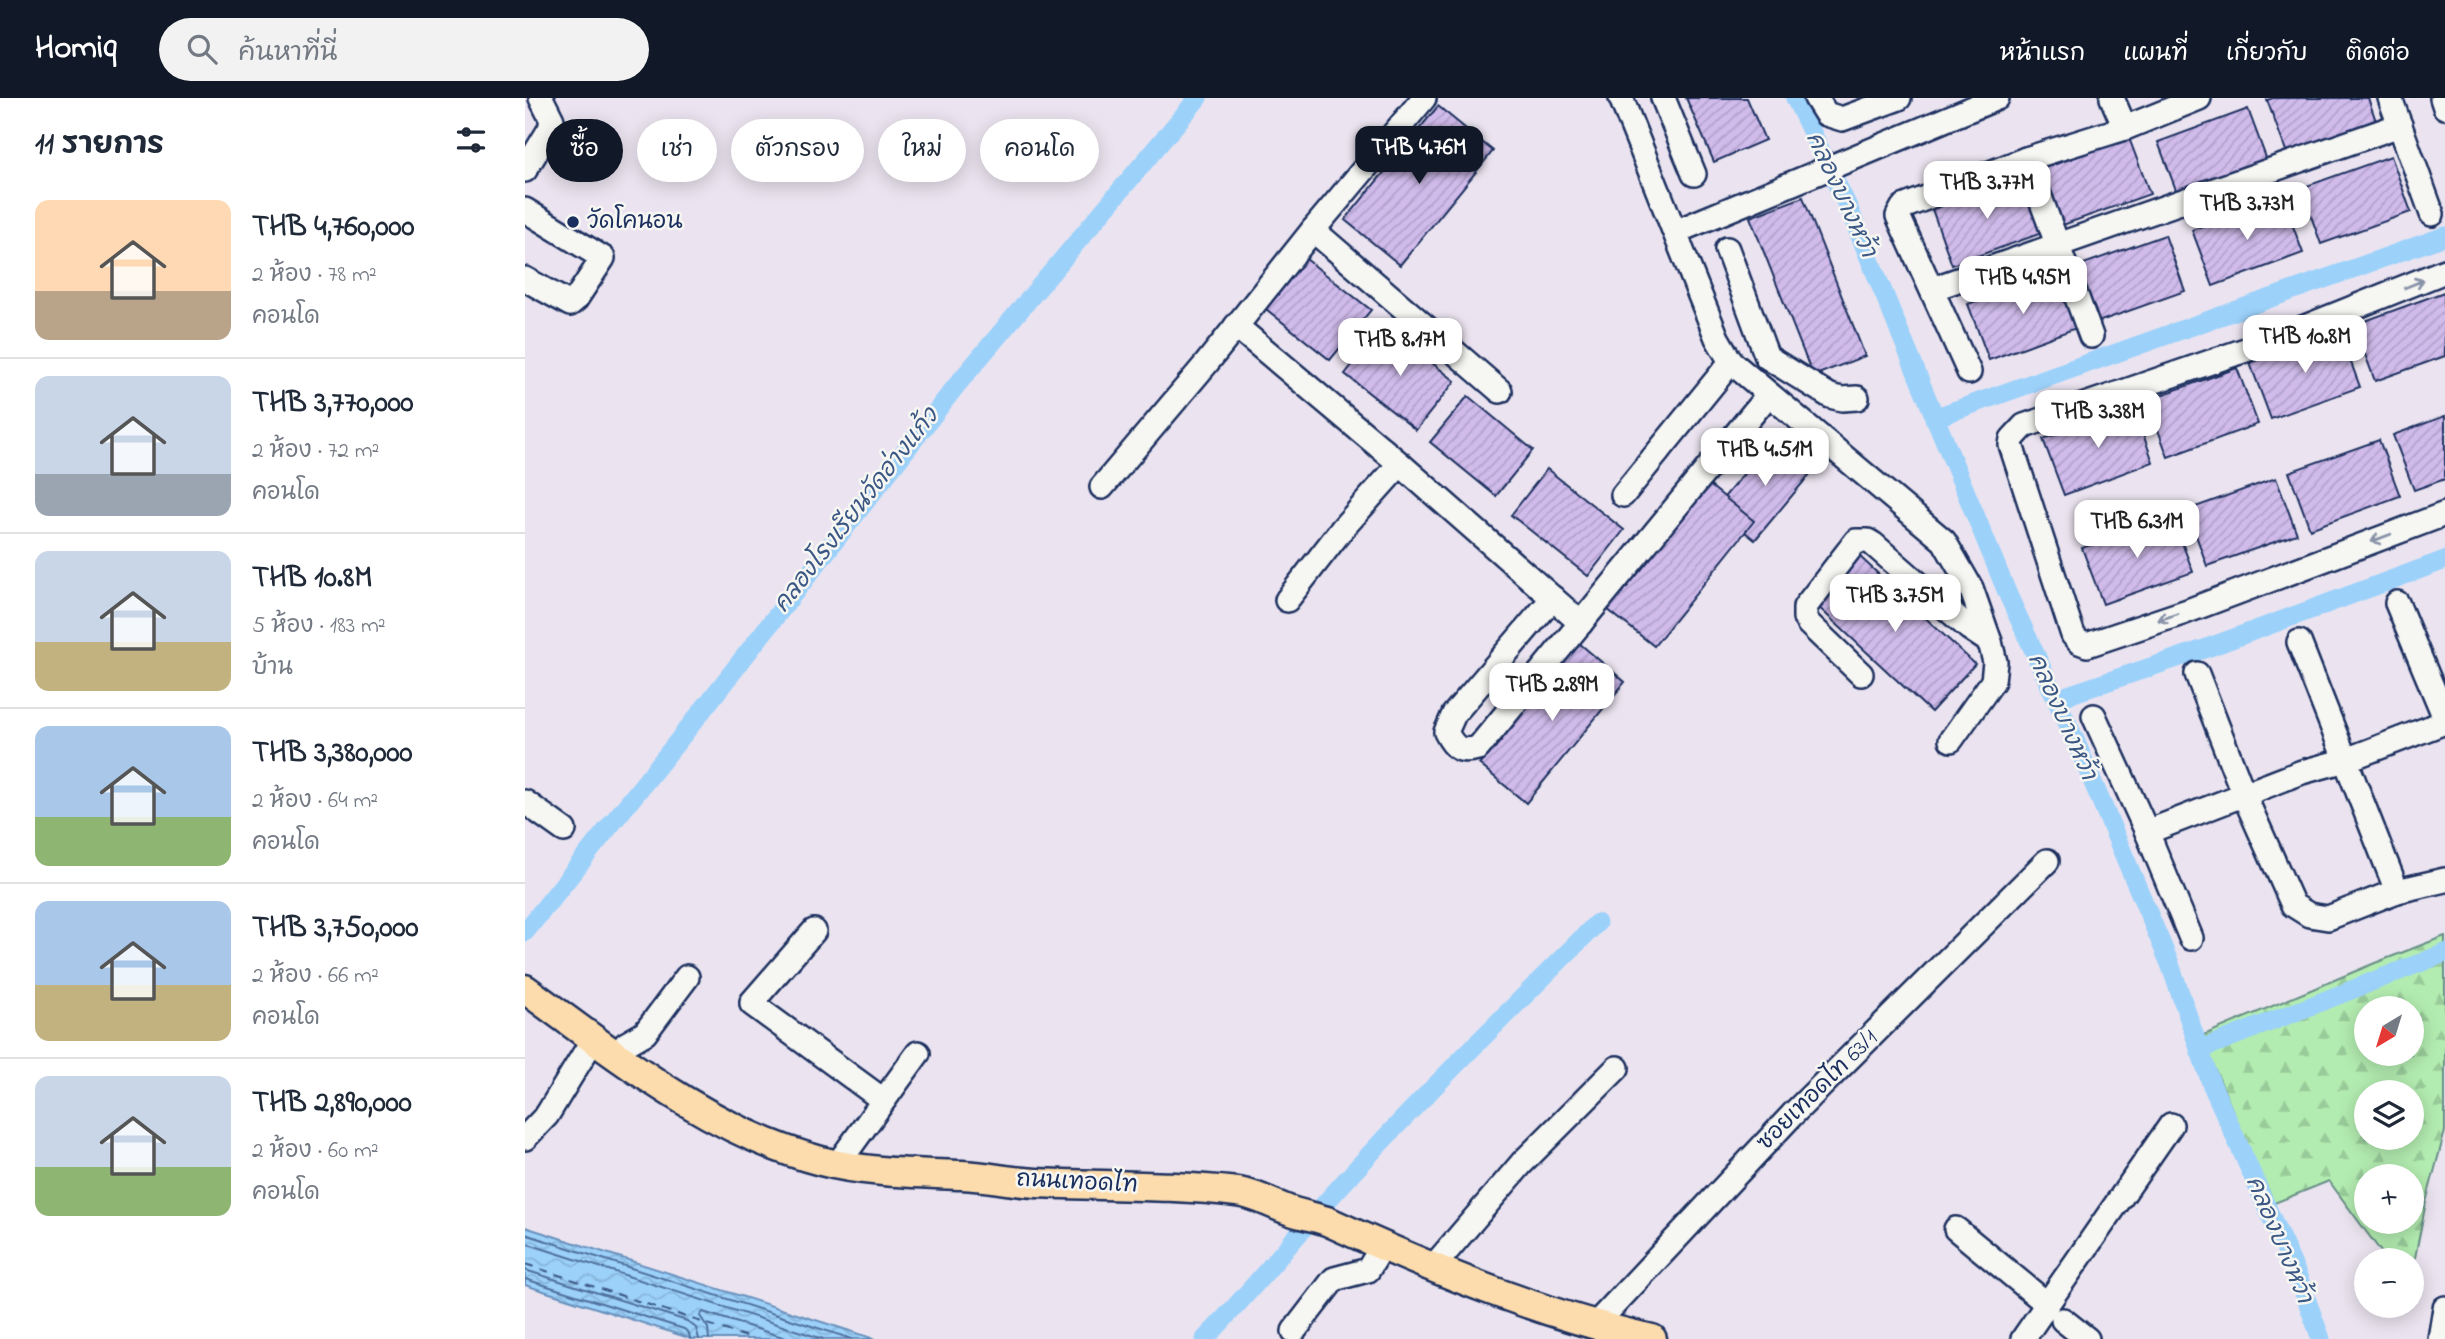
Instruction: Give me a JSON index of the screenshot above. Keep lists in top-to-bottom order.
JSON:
{
  "streets": {
    "main road": ["ถนนเทอดไท"],
    "street": ["ซอยเทอดไท 63/1"]
  },
  "crossings": [
    ["ซอยเทอดไท 63/1", "ถนนเทอดไท"]
  ],
  "water": ["คลองบางหว้า", "คลองโรงเรียนวัดอ่างแก้ว"],
  "places": ["วัดโคนอน"],
  "north": "bottom left",
  "page": {
    "header": "Homiq",
    "search": "ค้นหาที่นี่",
    "nav": [
      "หน้าแรก",
      "แผนที่",
      "เกี่ยวกับ",
      "ติดต่อ"
    ],
    "heading": "11 รายการ",
    "chip": [
      "ซื้อ",
      "เช่า",
      "ตัวกรอง",
      "ใหม่",
      "คอนโด"
    ],
    "price": [
      "THB 4.76M",
      "THB 3.77M",
      "THB 3.73M",
      "THB 4.95M",
      "THB 10.8M",
      "THB 8.17M",
      "THB 3.38M",
      "THB 4.51M",
      "THB 6.31M",
      "THB 3.75M",
      "THB 2.89M"
    ],
    "list": [
      {
        "name": "THB 4,760,000",
        "note": "2 ห้อง · 78 m² · คอนโด"
      },
      {
        "name": "THB 3,770,000",
        "note": "2 ห้อง · 72 m² · คอนโด"
      },
      {
        "name": "THB 10.8M",
        "note": "5 ห้อง · 183 m² · บ้าน"
      },
      {
        "name": "THB 3,380,000",
        "note": "2 ห้อง · 64 m² · คอนโด"
      },
      {
        "name": "THB 3,750,000",
        "note": "2 ห้อง · 66 m² · คอนโด"
      },
      {
        "name": "THB 2,890,000",
        "note": "2 ห้อง · 60 m² · คอนโด"
      }
    ],
    "map_buttons": ["+", "−"]
  }
}
